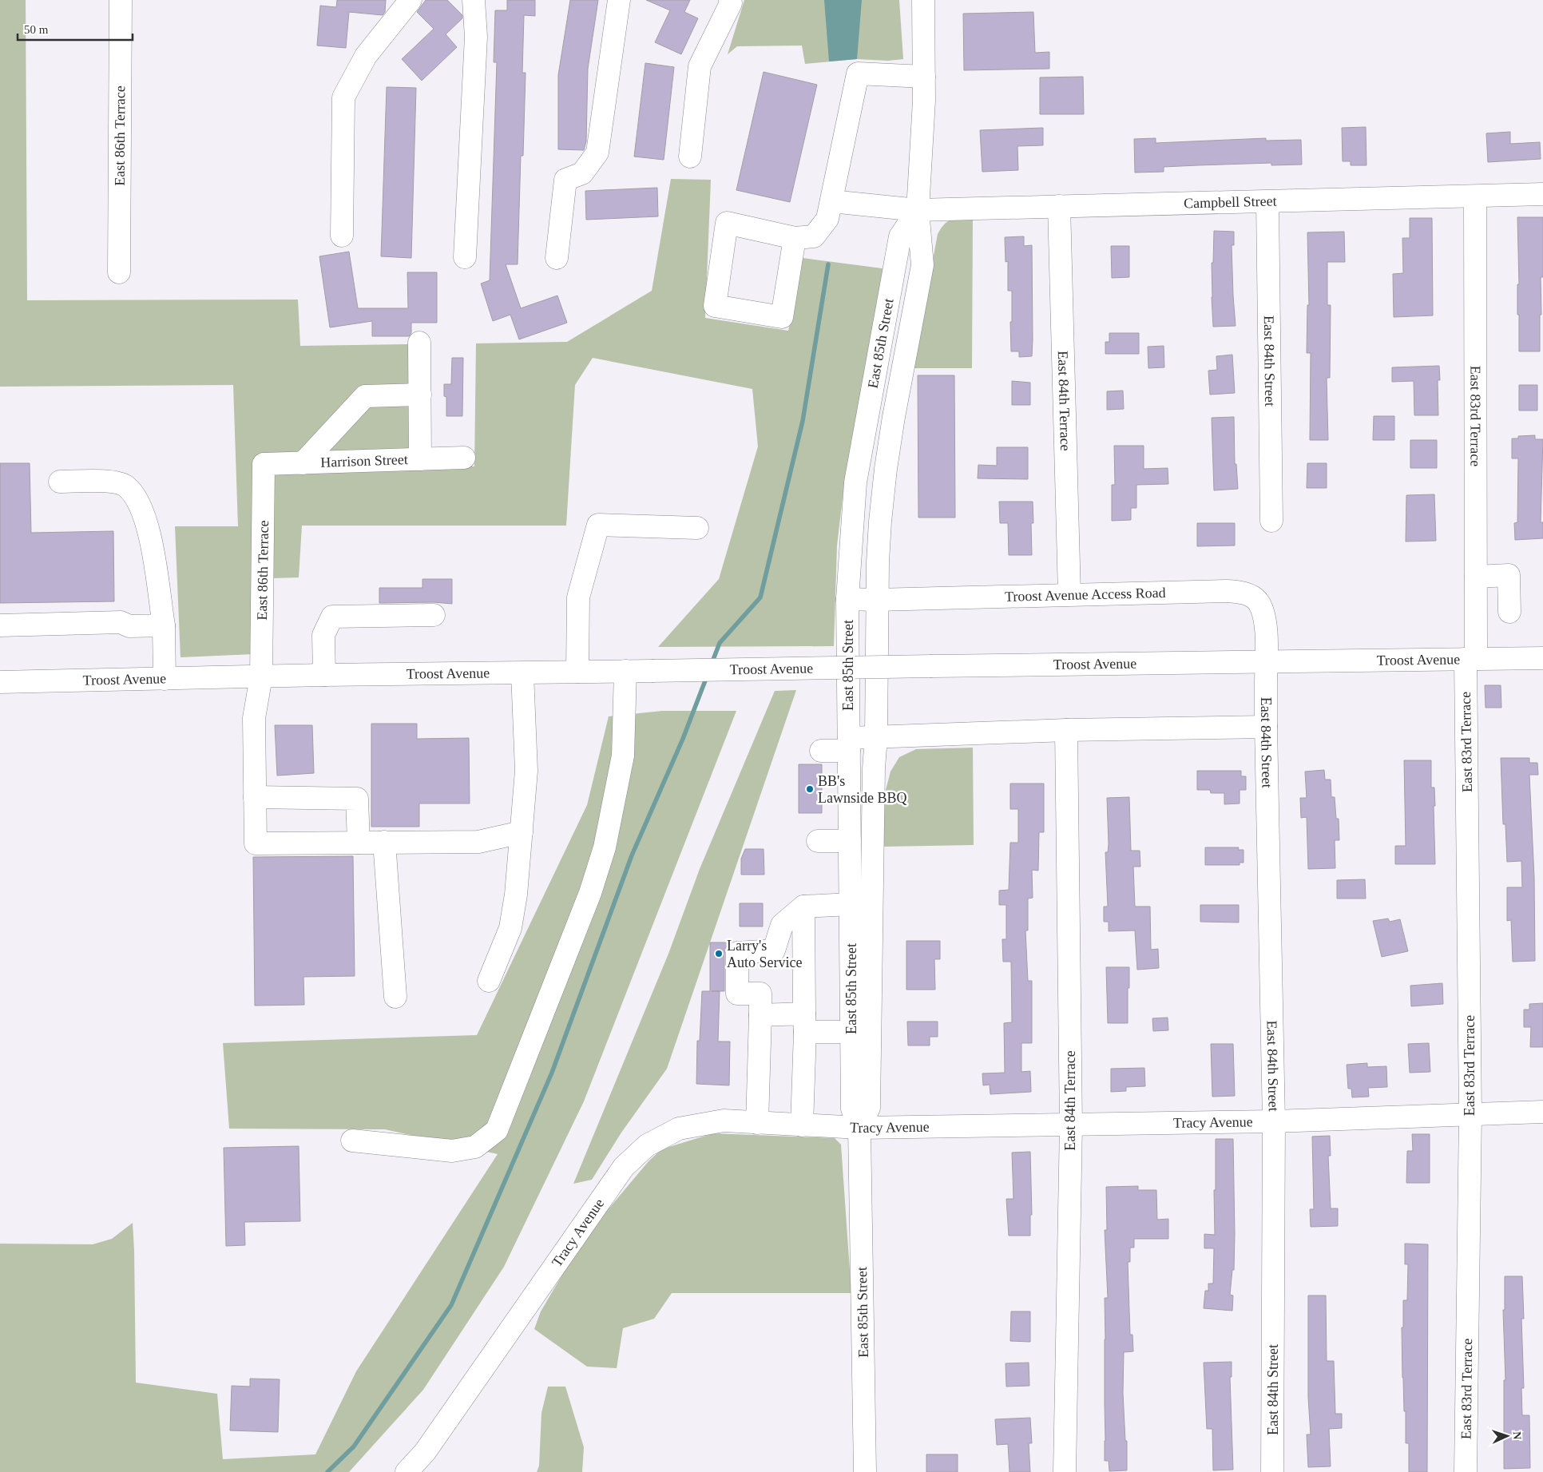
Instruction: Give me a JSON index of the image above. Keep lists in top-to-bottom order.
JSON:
{
  "streets": {
    "street": [
      "East 86th Terrace",
      "Campbell Street",
      "East 85th Street",
      "East 84th Street",
      "East 84th Terrace",
      "East 83rd Terrace",
      "Harrison Street",
      "Troost Avenue Access Road",
      "Troost Avenue",
      "Tracy Avenue"
    ]
  },
  "crossings": [
    ["East 86th Terrace", "Harrison Street"],
    ["East 86th Terrace", "Troost Avenue"],
    ["Campbell Street", "East 85th Street"],
    ["Campbell Street", "East 84th Street"],
    ["Campbell Street", "East 84th Terrace"],
    ["Campbell Street", "East 83rd Terrace"],
    ["East 85th Street", "Troost Avenue Access Road"],
    ["East 85th Street", "Tracy Avenue"],
    ["East 84th Street", "Troost Avenue Access Road"],
    ["East 84th Street", "Troost Avenue"],
    ["East 84th Street", "Tracy Avenue"],
    ["East 84th Terrace", "Troost Avenue Access Road"],
    ["East 84th Terrace", "Tracy Avenue"],
    ["East 83rd Terrace", "Troost Avenue"],
    ["East 83rd Terrace", "Tracy Avenue"],
    ["Troost Avenue Access Road", "Troost Avenue"]
  ],
  "places": ["BB's Lawnside BBQ", "Larry's Auto Service"],
  "scale_bar": "50 m",
  "north": "right"
}
